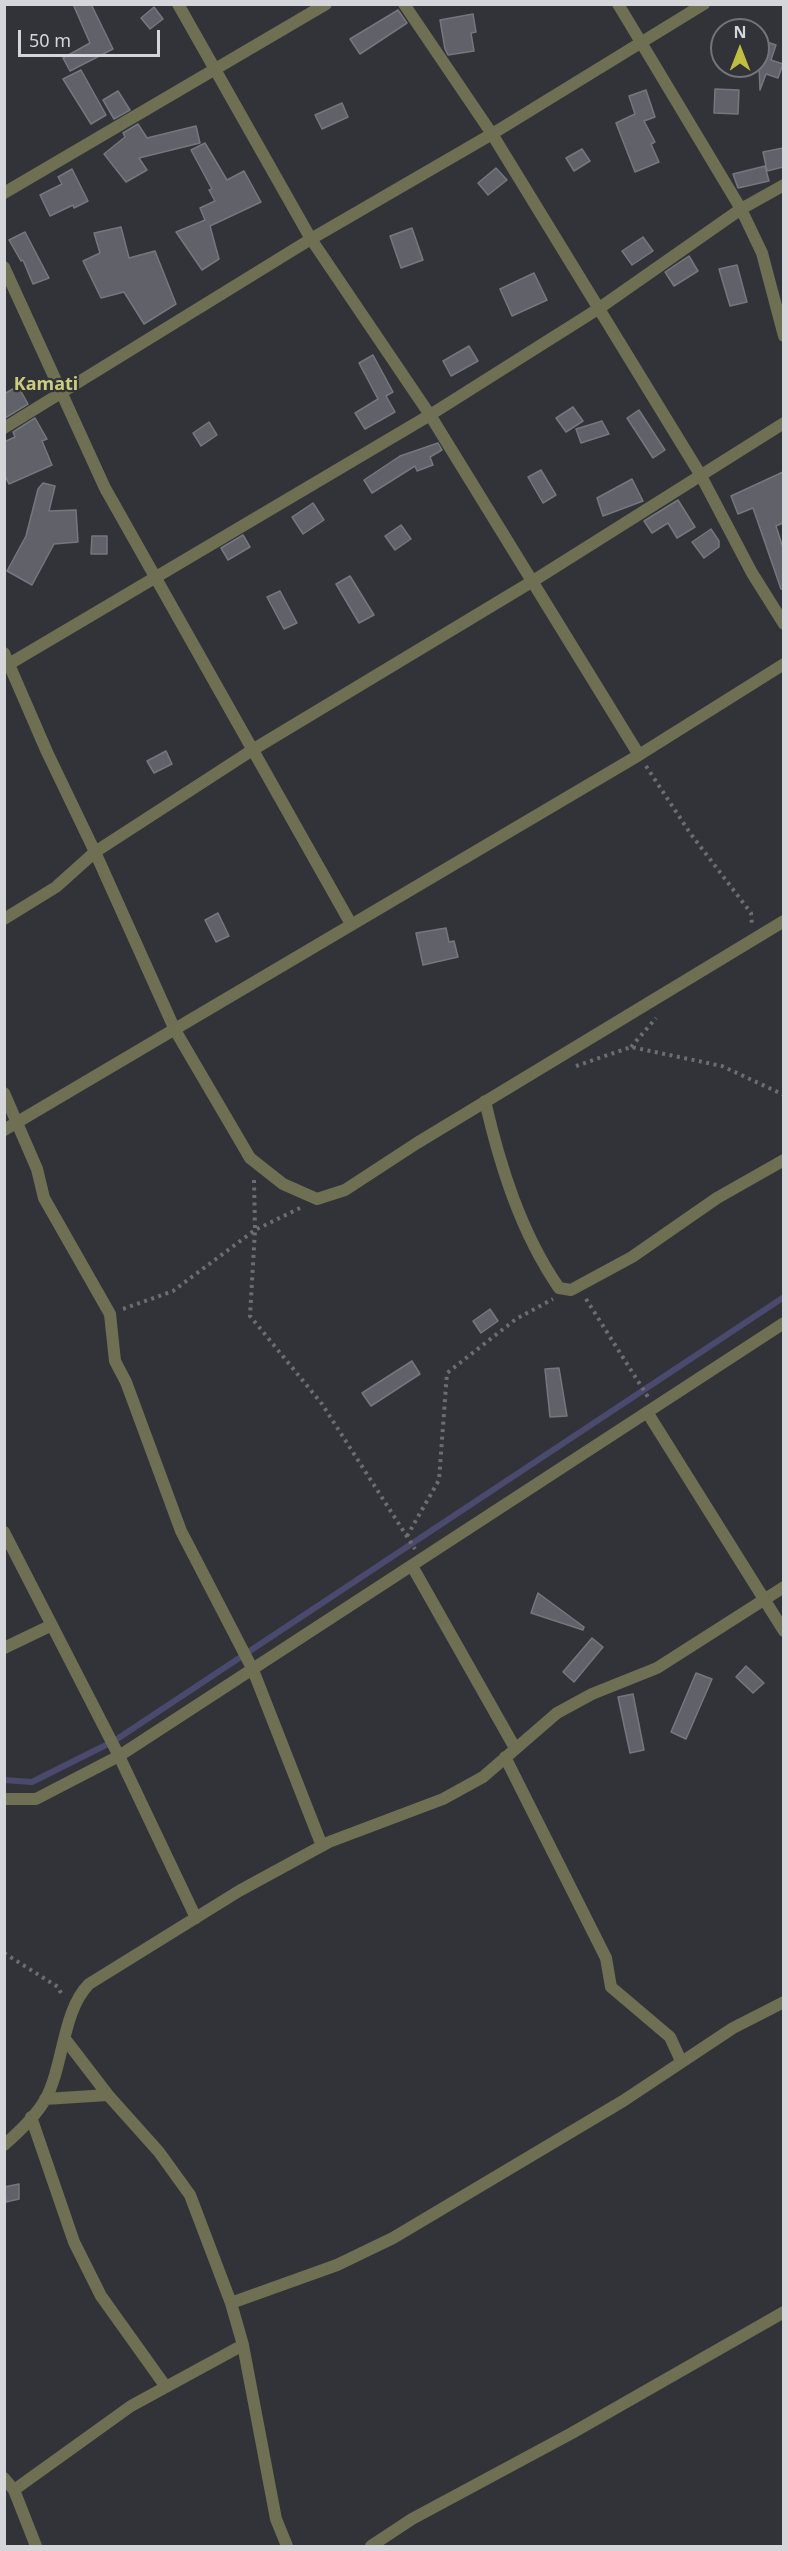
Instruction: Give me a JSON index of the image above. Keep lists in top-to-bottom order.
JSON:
{
  "districts": ["Kamati"],
  "scale_bar": "50 m",
  "north": "top"
}
